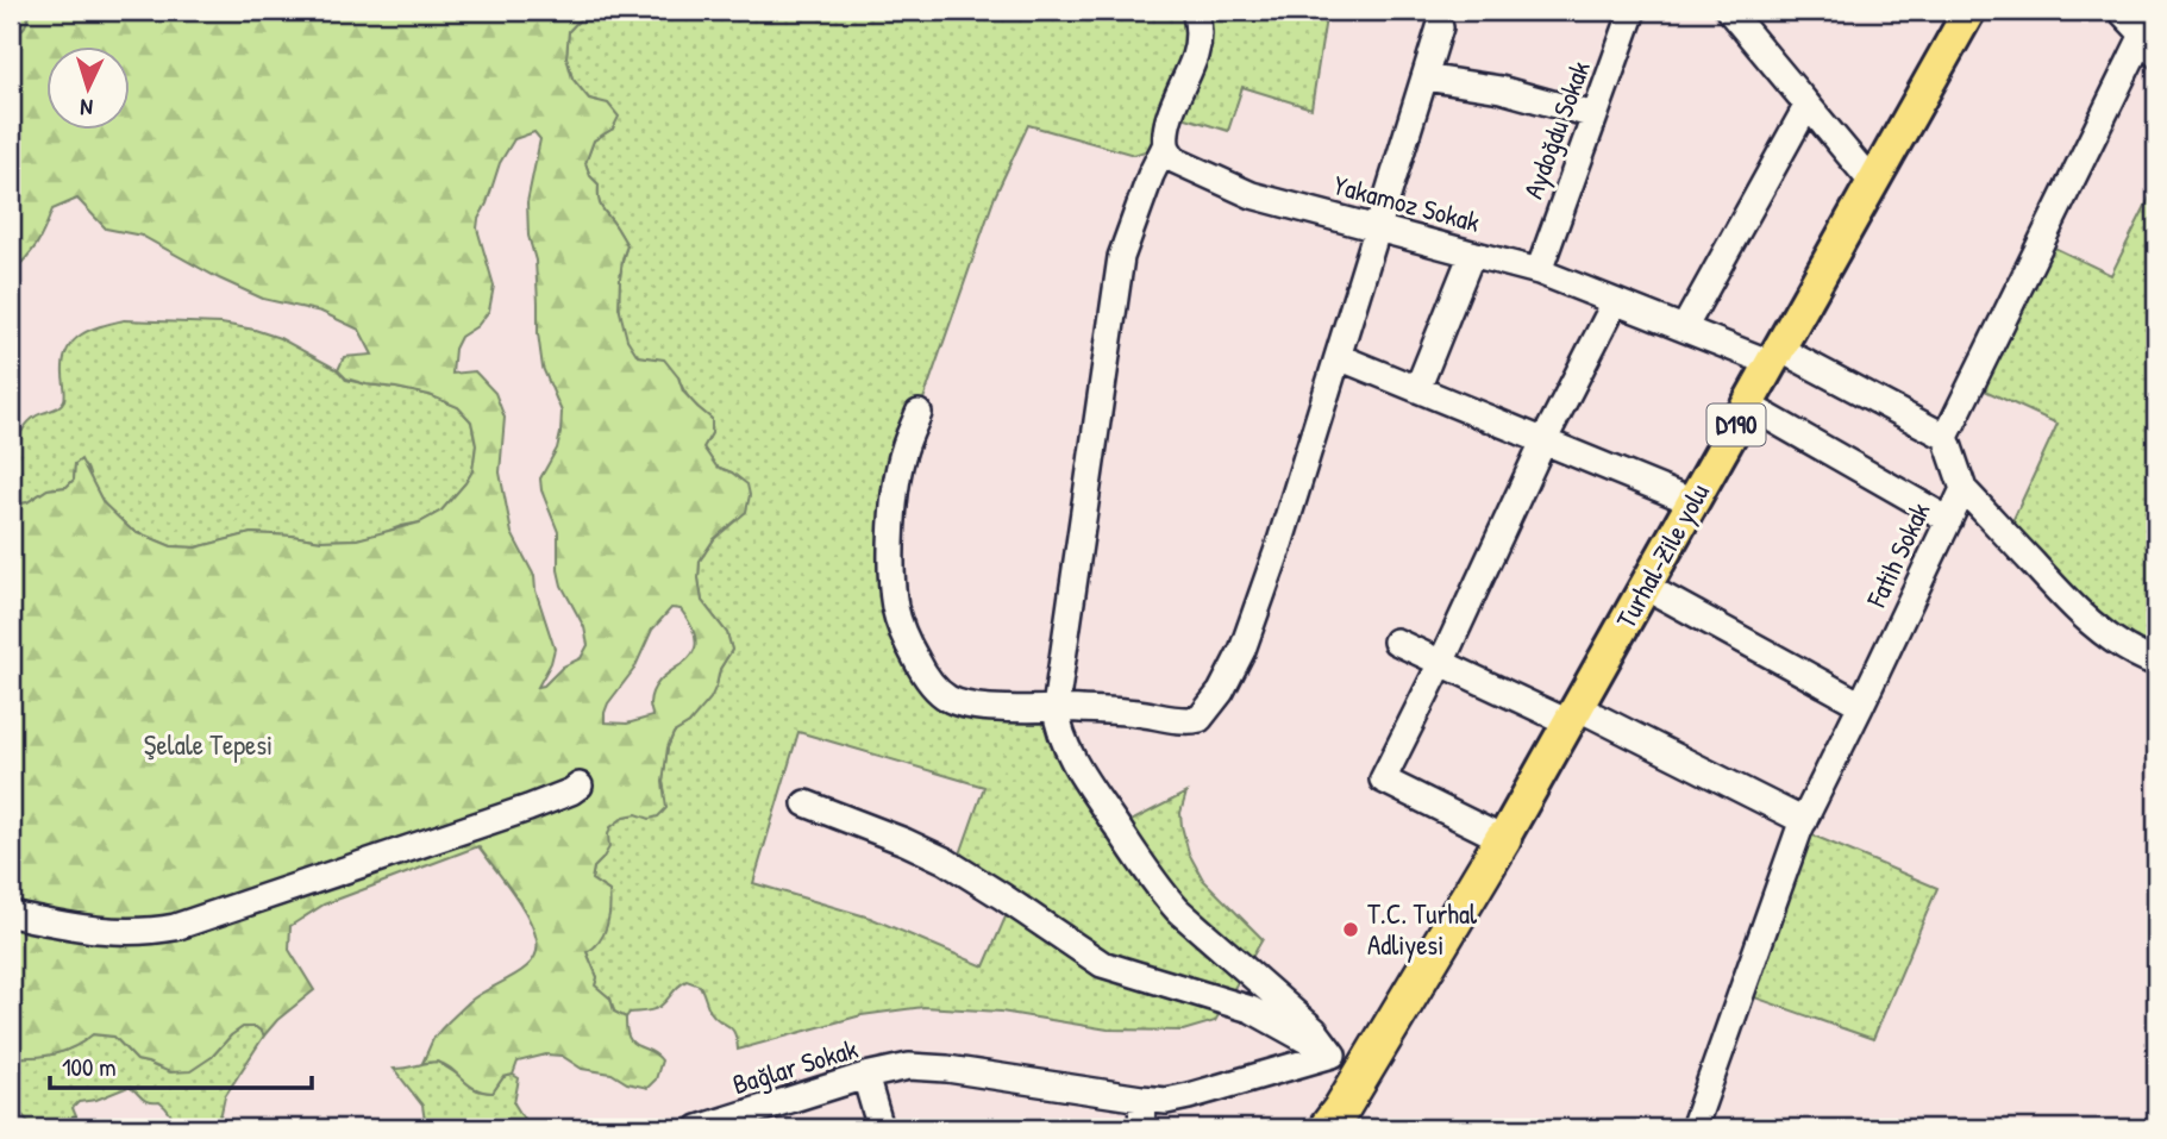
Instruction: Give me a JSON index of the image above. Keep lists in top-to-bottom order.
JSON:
{
  "streets": {
    "highway": ["D190"],
    "main road": ["Turhal-Zile yolu"],
    "street": [
      "Aydoğdu Sokak",
      "Yakamoz Sokak",
      "Fatih Sokak",
      "Bağlar Sokak"
    ]
  },
  "crossings": [
    ["Aydoğdu Sokak", "Yakamoz Sokak"],
    ["Yakamoz Sokak", "Fatih Sokak"],
    ["Yakamoz Sokak", "Turhal-Zile yolu"],
    ["D190", "Turhal-Zile yolu"]
  ],
  "parks": ["Şelale Tepesi"],
  "places": ["T.C. Turhal Adliyesi"],
  "scale_bar": "100 m",
  "north": "bottom"
}
